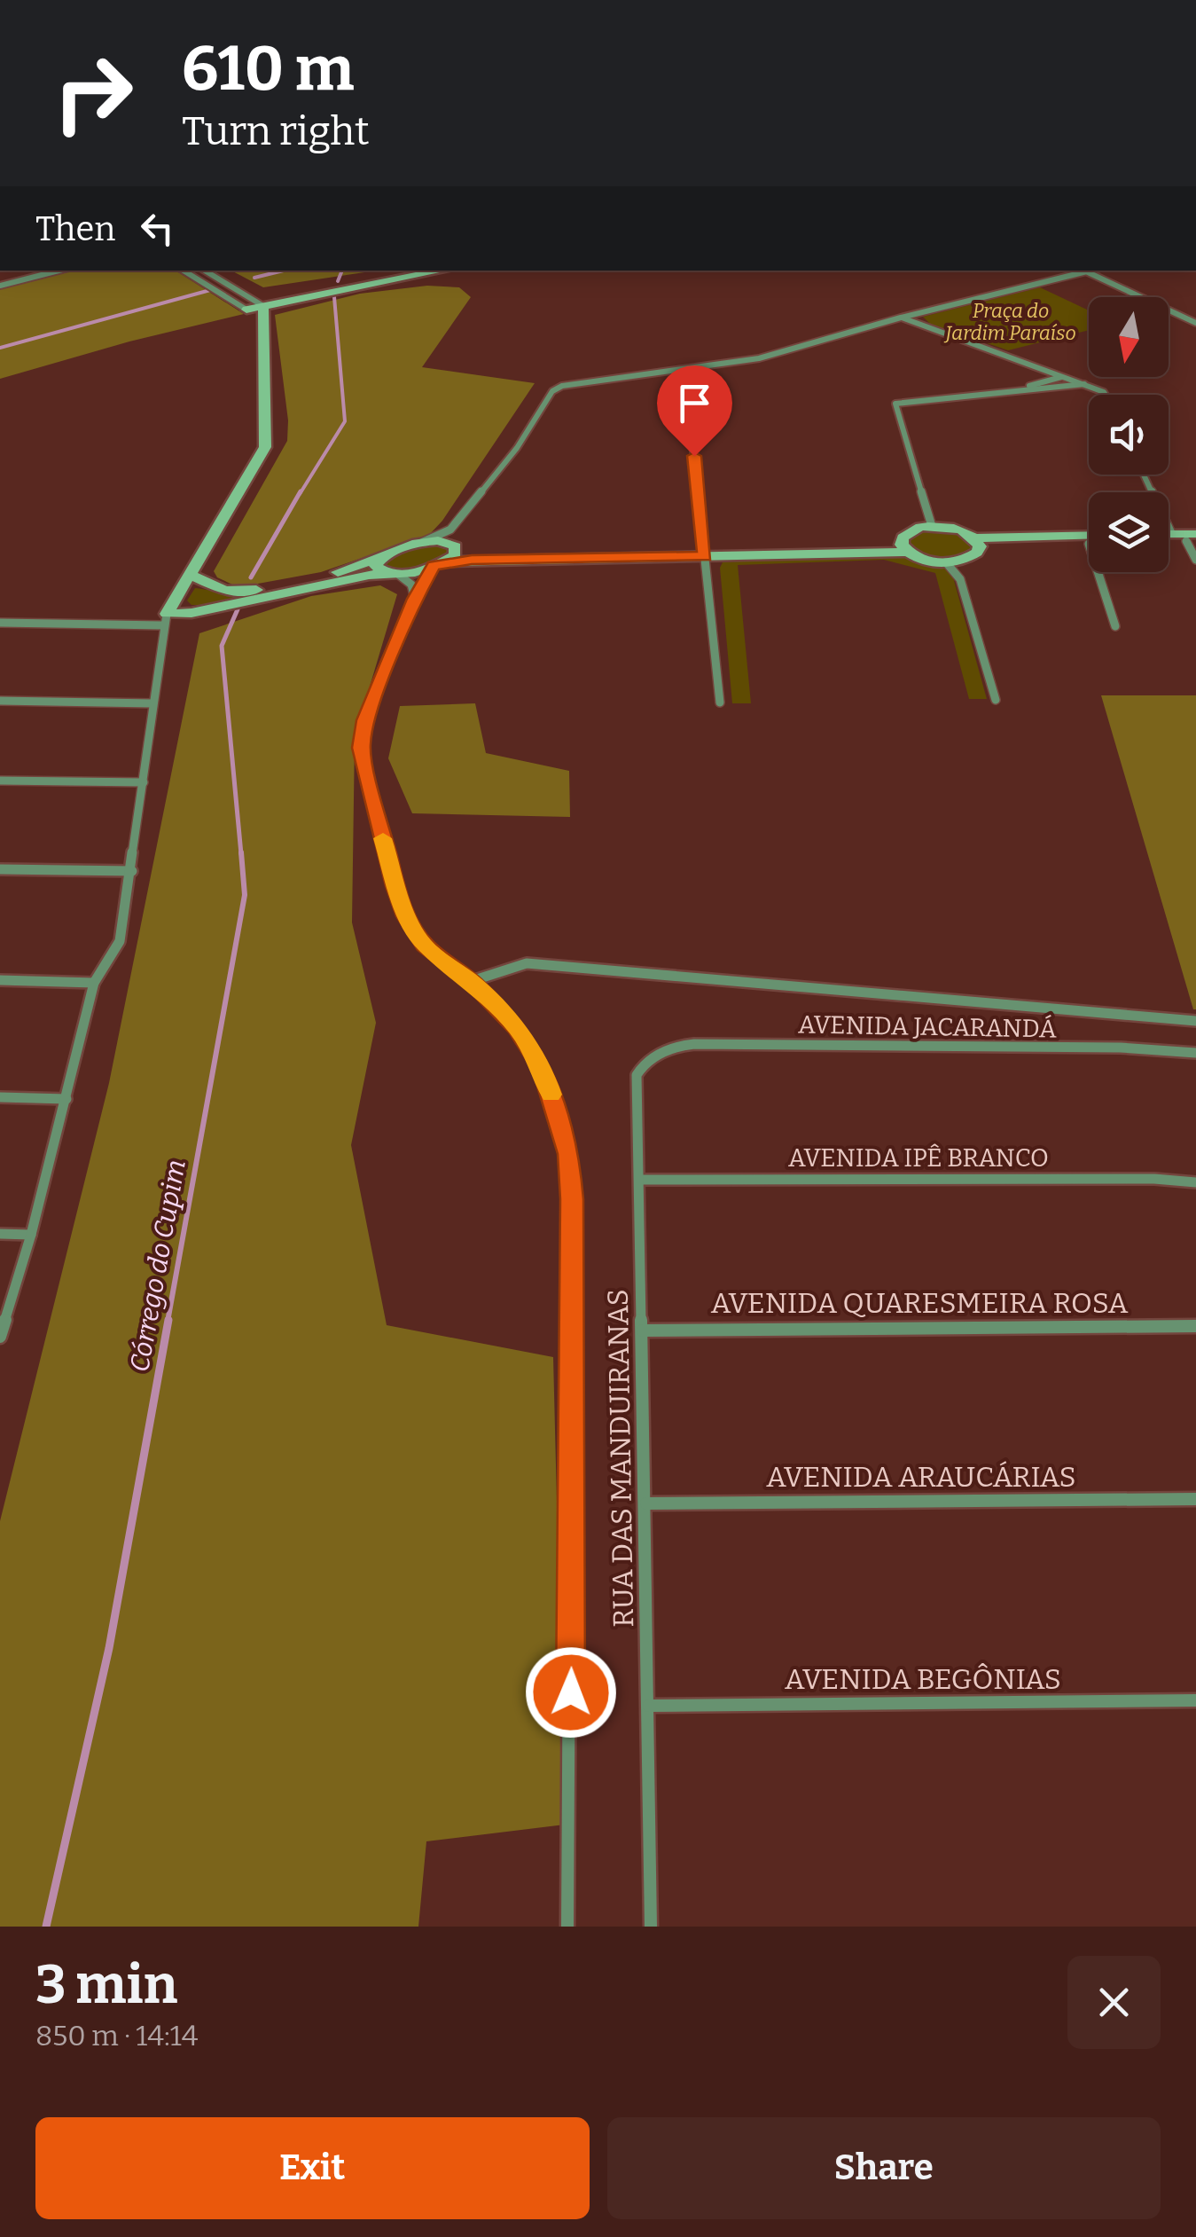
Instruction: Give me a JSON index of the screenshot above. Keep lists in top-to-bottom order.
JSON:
{
  "streets": {
    "street": [
      "AVENIDA JACARANDÁ",
      "AVENIDA IPÊ BRANCO",
      "AVENIDA QUARESMEIRA ROSA",
      "RUA DAS MANDUIRANAS",
      "AVENIDA ARAUCÁRIAS",
      "AVENIDA BEGÔNIAS"
    ]
  },
  "crossings": [
    ["AVENIDA JACARANDÁ", "RUA DAS MANDUIRANAS"],
    ["AVENIDA IPÊ BRANCO", "RUA DAS MANDUIRANAS"],
    ["AVENIDA QUARESMEIRA ROSA", "RUA DAS MANDUIRANAS"],
    ["RUA DAS MANDUIRANAS", "AVENIDA ARAUCÁRIAS"],
    ["RUA DAS MANDUIRANAS", "AVENIDA BEGÔNIAS"]
  ],
  "water": ["Córrego do Cupim"],
  "parks": ["Praça do Jardim Paraíso"],
  "north": "bottom",
  "page": {
    "turn": ["610 m", "Turn right"],
    "then": "Then",
    "heading": ["3 min", "850 m · 14:14"],
    "buttons": ["Exit", "Share"]
  }
}
